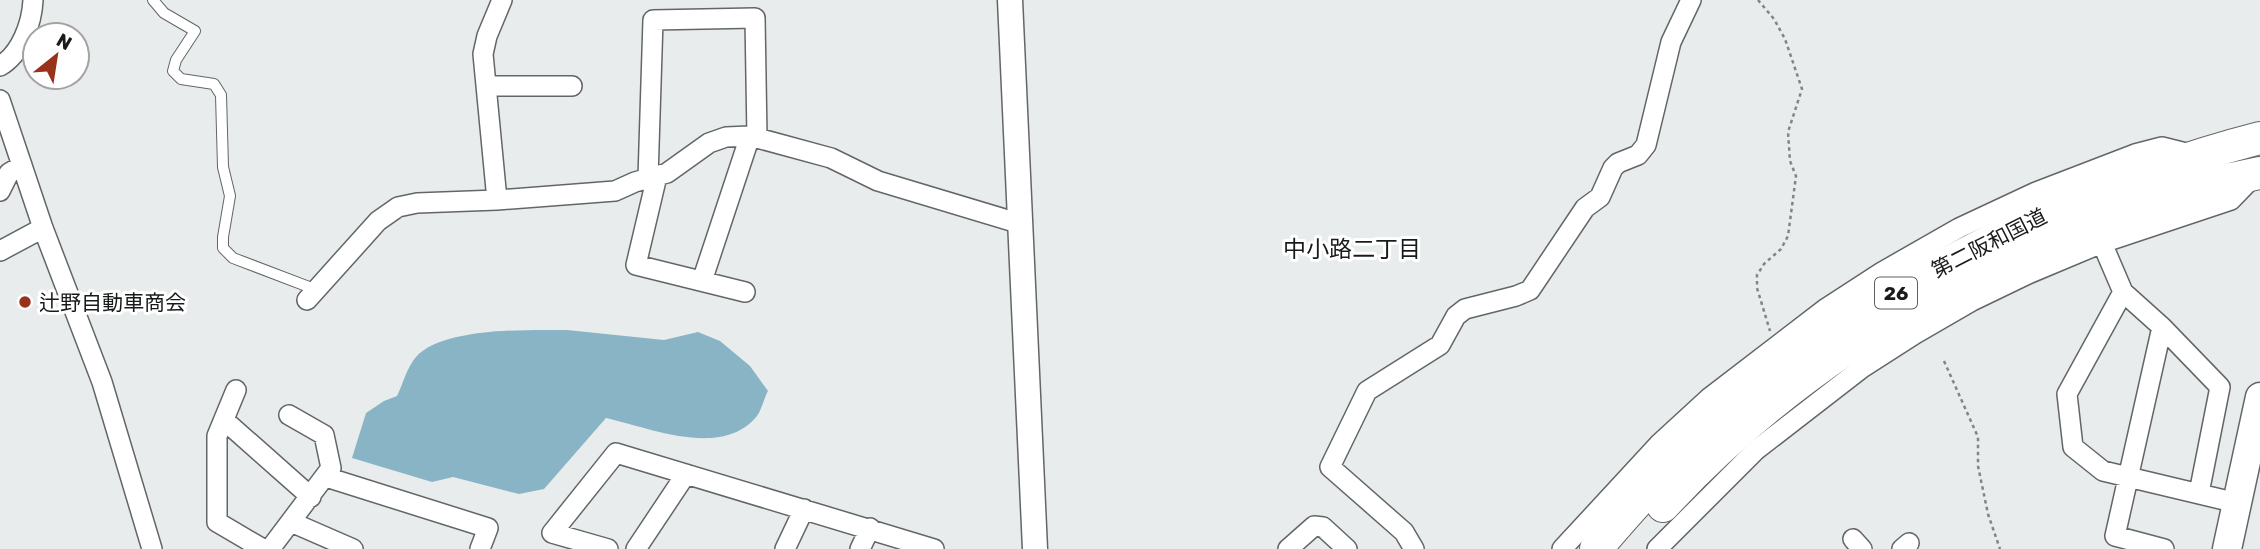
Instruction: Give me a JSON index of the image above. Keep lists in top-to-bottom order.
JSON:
{
  "streets": {
    "highway": ["第二阪和国道", "26"]
  },
  "districts": ["中小路二丁目"],
  "places": ["辻野自動車商会"],
  "north": "top right"
}
